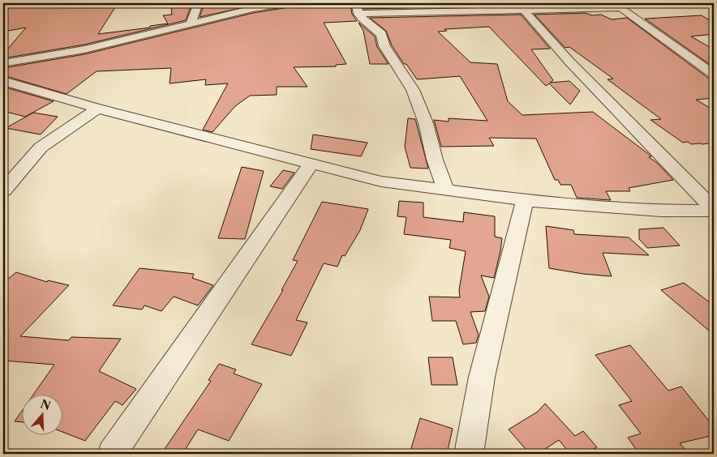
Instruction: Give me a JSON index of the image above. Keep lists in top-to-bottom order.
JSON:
{
  "north": "top"
}
